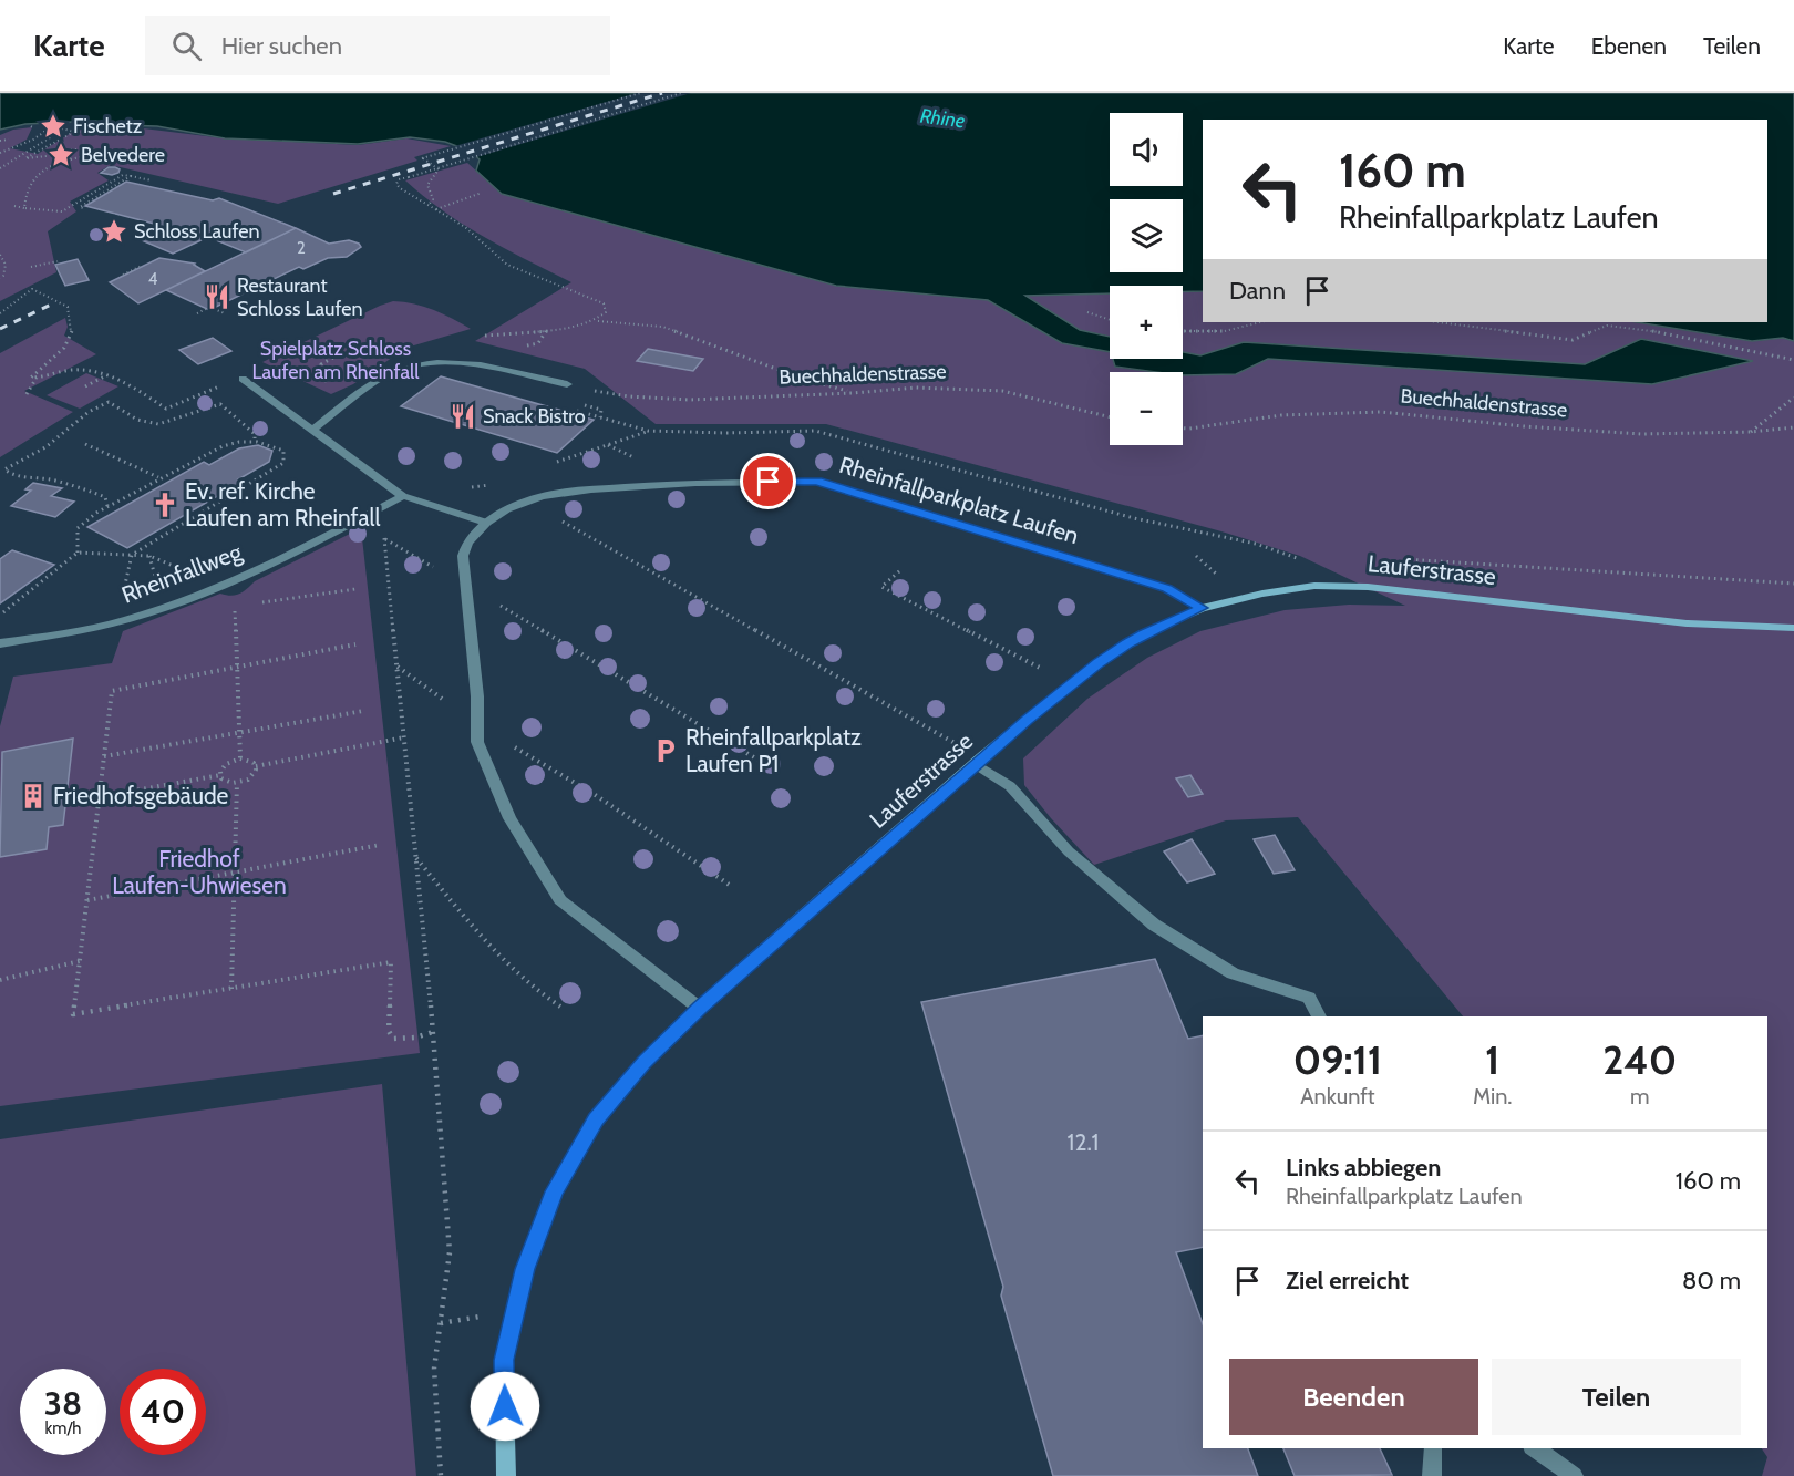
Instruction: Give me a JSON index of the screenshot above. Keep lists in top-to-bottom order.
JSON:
{
  "streets": {
    "street": ["Rheinfallparkplatz Laufen", "Lauferstrasse", "Rheinfallweg"],
    "path": ["Buechhaldenstrasse"]
  },
  "crossings": [
    ["Rheinfallparkplatz Laufen", "Lauferstrasse"]
  ],
  "water": ["Rhine"],
  "parks": ["Spielplatz Schloss Laufen am Rheinfall", "Friedhof Laufen-Uhwiesen"],
  "places": {
    "place": ["Fischetz", "Belvedere", "Schloss Laufen"],
    "restaurant": ["Restaurant Schloss Laufen", "Snack Bistro"],
    "church": ["Ev. ref. Kirche Laufen am Rheinfall"],
    "parking": ["Rheinfallparkplatz Laufen P1"],
    "building": ["Friedhofsgebäude"]
  },
  "house_numbers": ["2", "4", "12.1"],
  "page": {
    "header": "Karte",
    "search": "Hier suchen",
    "nav": ["Karte", "Ebenen", "Teilen"],
    "map_buttons": ["+", "−"],
    "turn": ["160 m", "Rheinfallparkplatz Laufen"],
    "then": "Dann",
    "eta": [
      "09:11",
      "Ankunft",
      "1",
      "Min.",
      "240",
      "m"
    ],
    "list": [
      {
        "name": "Links abbiegen",
        "note": "Rheinfallparkplatz Laufen",
        "value": "160 m"
      },
      {
        "name": "Ziel erreicht",
        "value": "80 m"
      }
    ],
    "buttons": ["Beenden", "Teilen"],
    "speed": "38 km/h",
    "limit": "40"
  }
}
